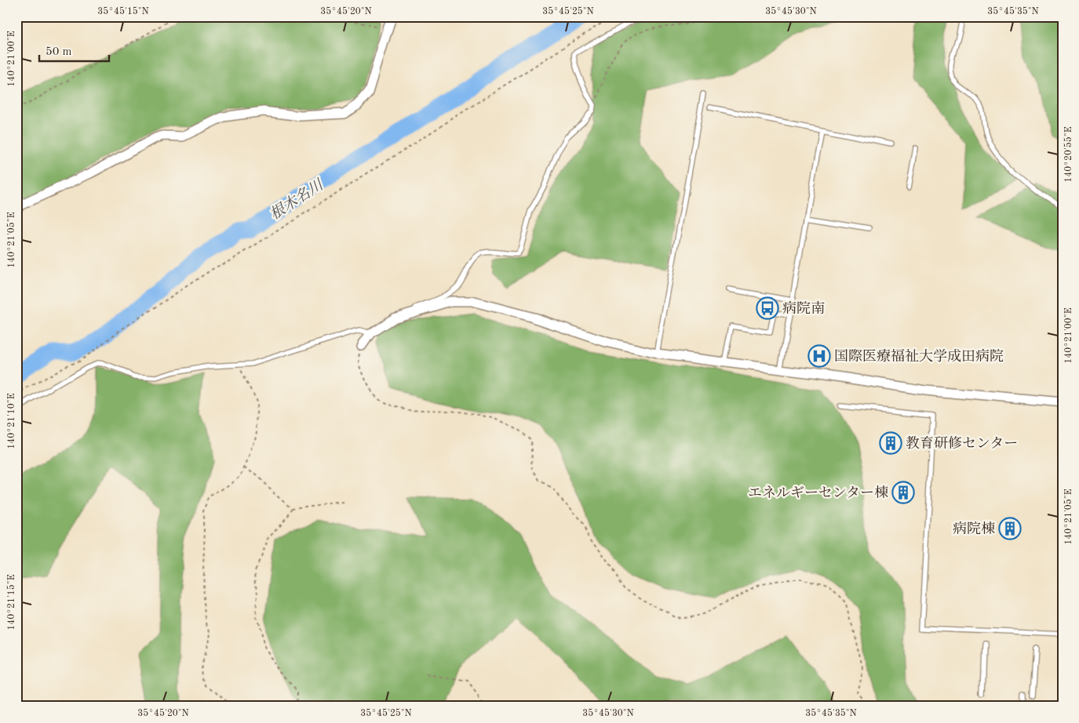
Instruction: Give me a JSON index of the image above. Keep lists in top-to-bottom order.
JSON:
{
  "water": ["根木名川"],
  "places": {
    "bus stop": ["病院南"],
    "hospital": ["国際医療福祉大学成田病院"],
    "building": ["教育研修センター", "エネルギーセンター棟", "病院棟"]
  },
  "scale_bar": "50 m",
  "coordinates": [
    "35°45'15\"N",
    "35°45'20\"N",
    "35°45'25\"N",
    "35°45'30\"N",
    "35°45'35\"N",
    "140°21'00\"E",
    "140°20'55\"E",
    "140°21'05\"E",
    "140°21'10\"E",
    "140°21'15\"E"
  ]
}
